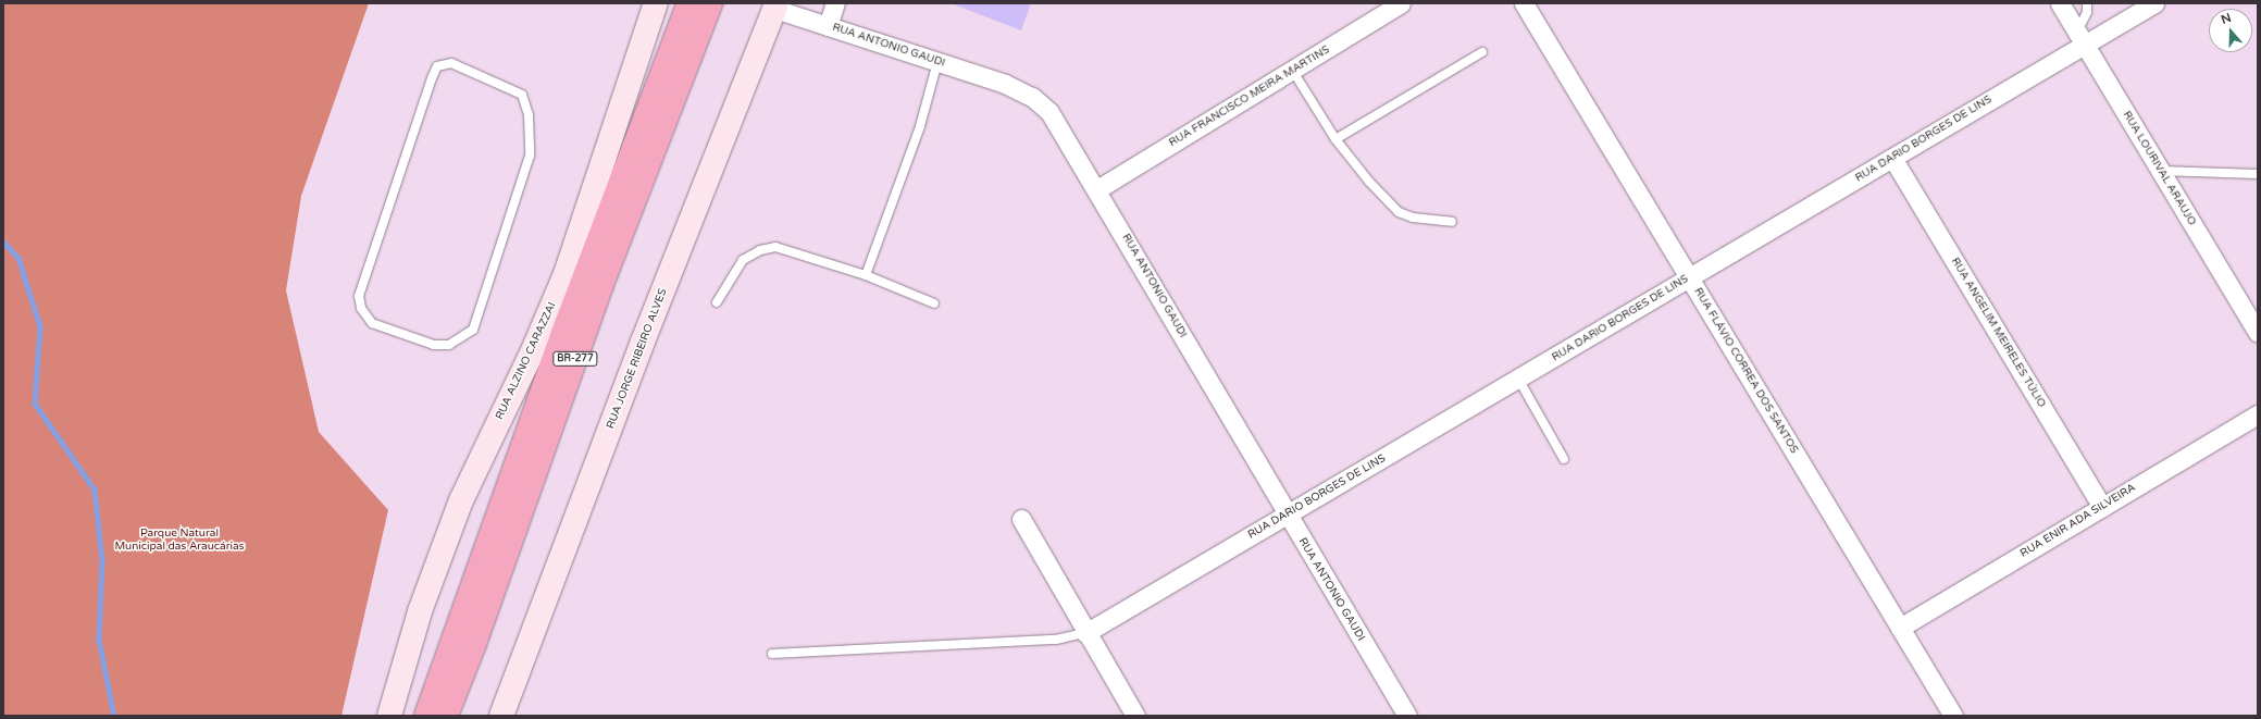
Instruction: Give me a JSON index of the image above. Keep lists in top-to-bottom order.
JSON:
{
  "streets": {
    "highway": ["BR-277"],
    "main road": ["RUA JORGE RIBEIRO ALVES", "RUA ALZINO CARAZZAI"],
    "street": [
      "RUA ANTONIO GAUDI",
      "RUA FRANCISCO MEIRA MARTINS",
      "RUA DARIO BORGES DE LINS",
      "RUA LOURIVAL ARAUJO",
      "RUA ANGELIM MEIRELES TÚLIO",
      "RUA FLÁVIO CORREA DOS SANTOS",
      "RUA ENIR ADA SILVEIRA"
    ]
  },
  "crossings": [
    ["RUA ANTONIO GAUDI", "RUA FRANCISCO MEIRA MARTINS"],
    ["RUA ANTONIO GAUDI", "RUA DARIO BORGES DE LINS"],
    ["RUA ANTONIO GAUDI", "RUA JORGE RIBEIRO ALVES"],
    ["RUA DARIO BORGES DE LINS", "RUA LOURIVAL ARAUJO"],
    ["RUA DARIO BORGES DE LINS", "RUA ANGELIM MEIRELES TÚLIO"],
    ["RUA DARIO BORGES DE LINS", "RUA FLÁVIO CORREA DOS SANTOS"],
    ["RUA ANGELIM MEIRELES TÚLIO", "RUA ENIR ADA SILVEIRA"],
    ["RUA FLÁVIO CORREA DOS SANTOS", "RUA ENIR ADA SILVEIRA"]
  ],
  "parks": ["Parque Natural Municipal das Araucárias"],
  "north": "top"
}
